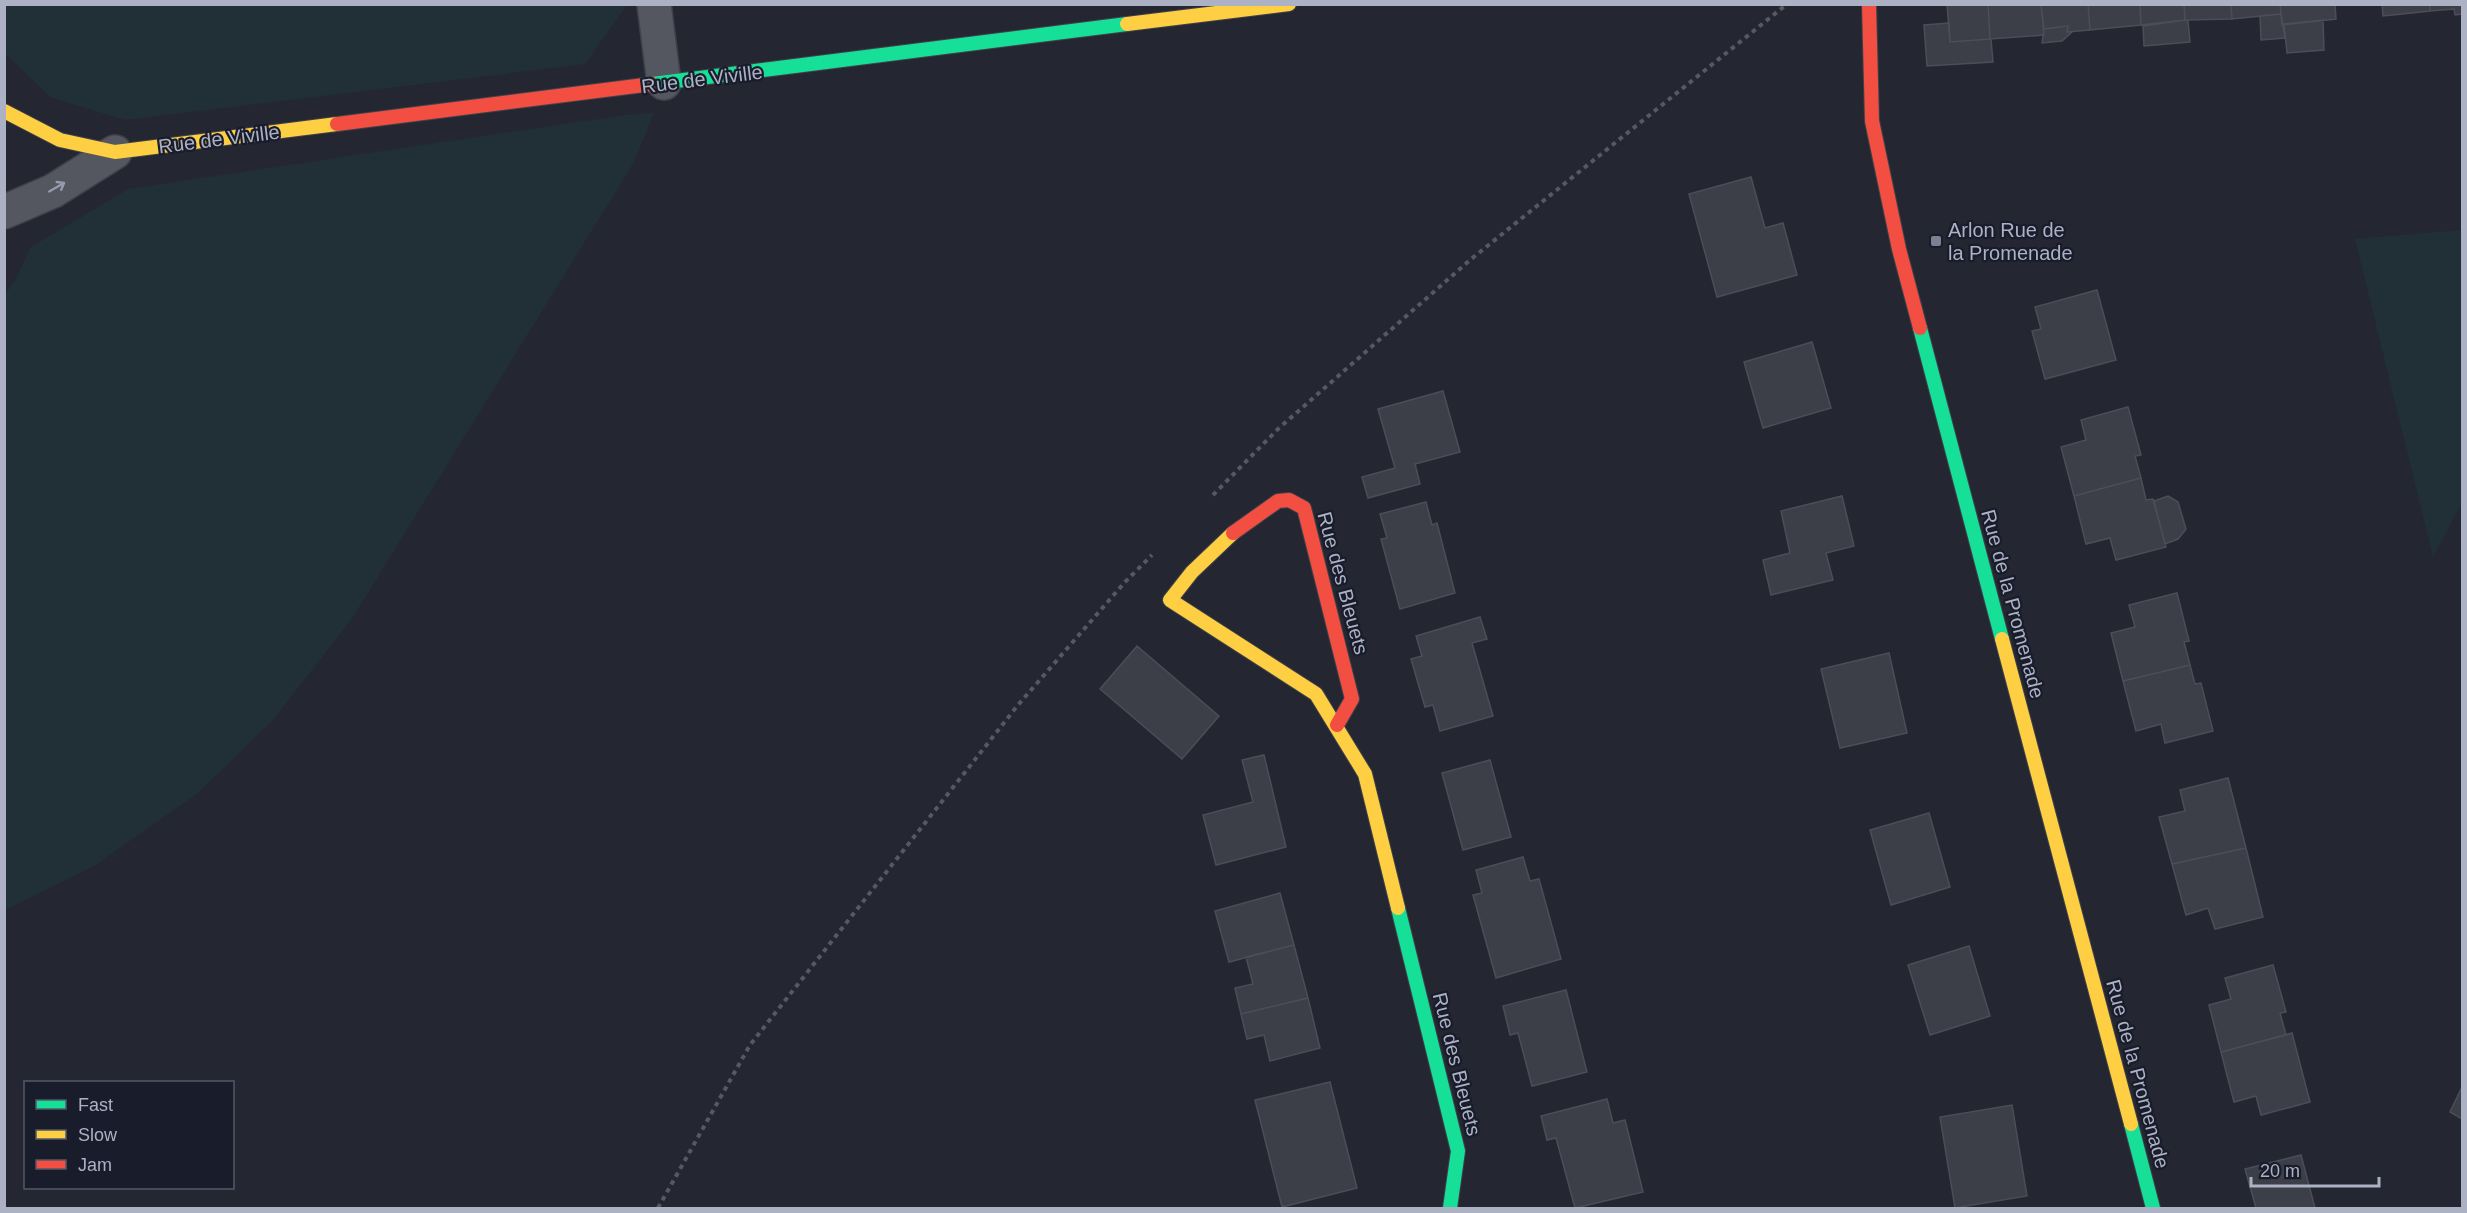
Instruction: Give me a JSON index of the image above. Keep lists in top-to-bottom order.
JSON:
{
  "streets": {
    "street": ["Rue de Viville", "Rue des Bleuets", "Rue de la Promenade"]
  },
  "places": {
    "transit": ["Arlon Rue de la Promenade"]
  },
  "legend": ["Fast", "Slow", "Jam"],
  "scale_bar": "20 m"
}
